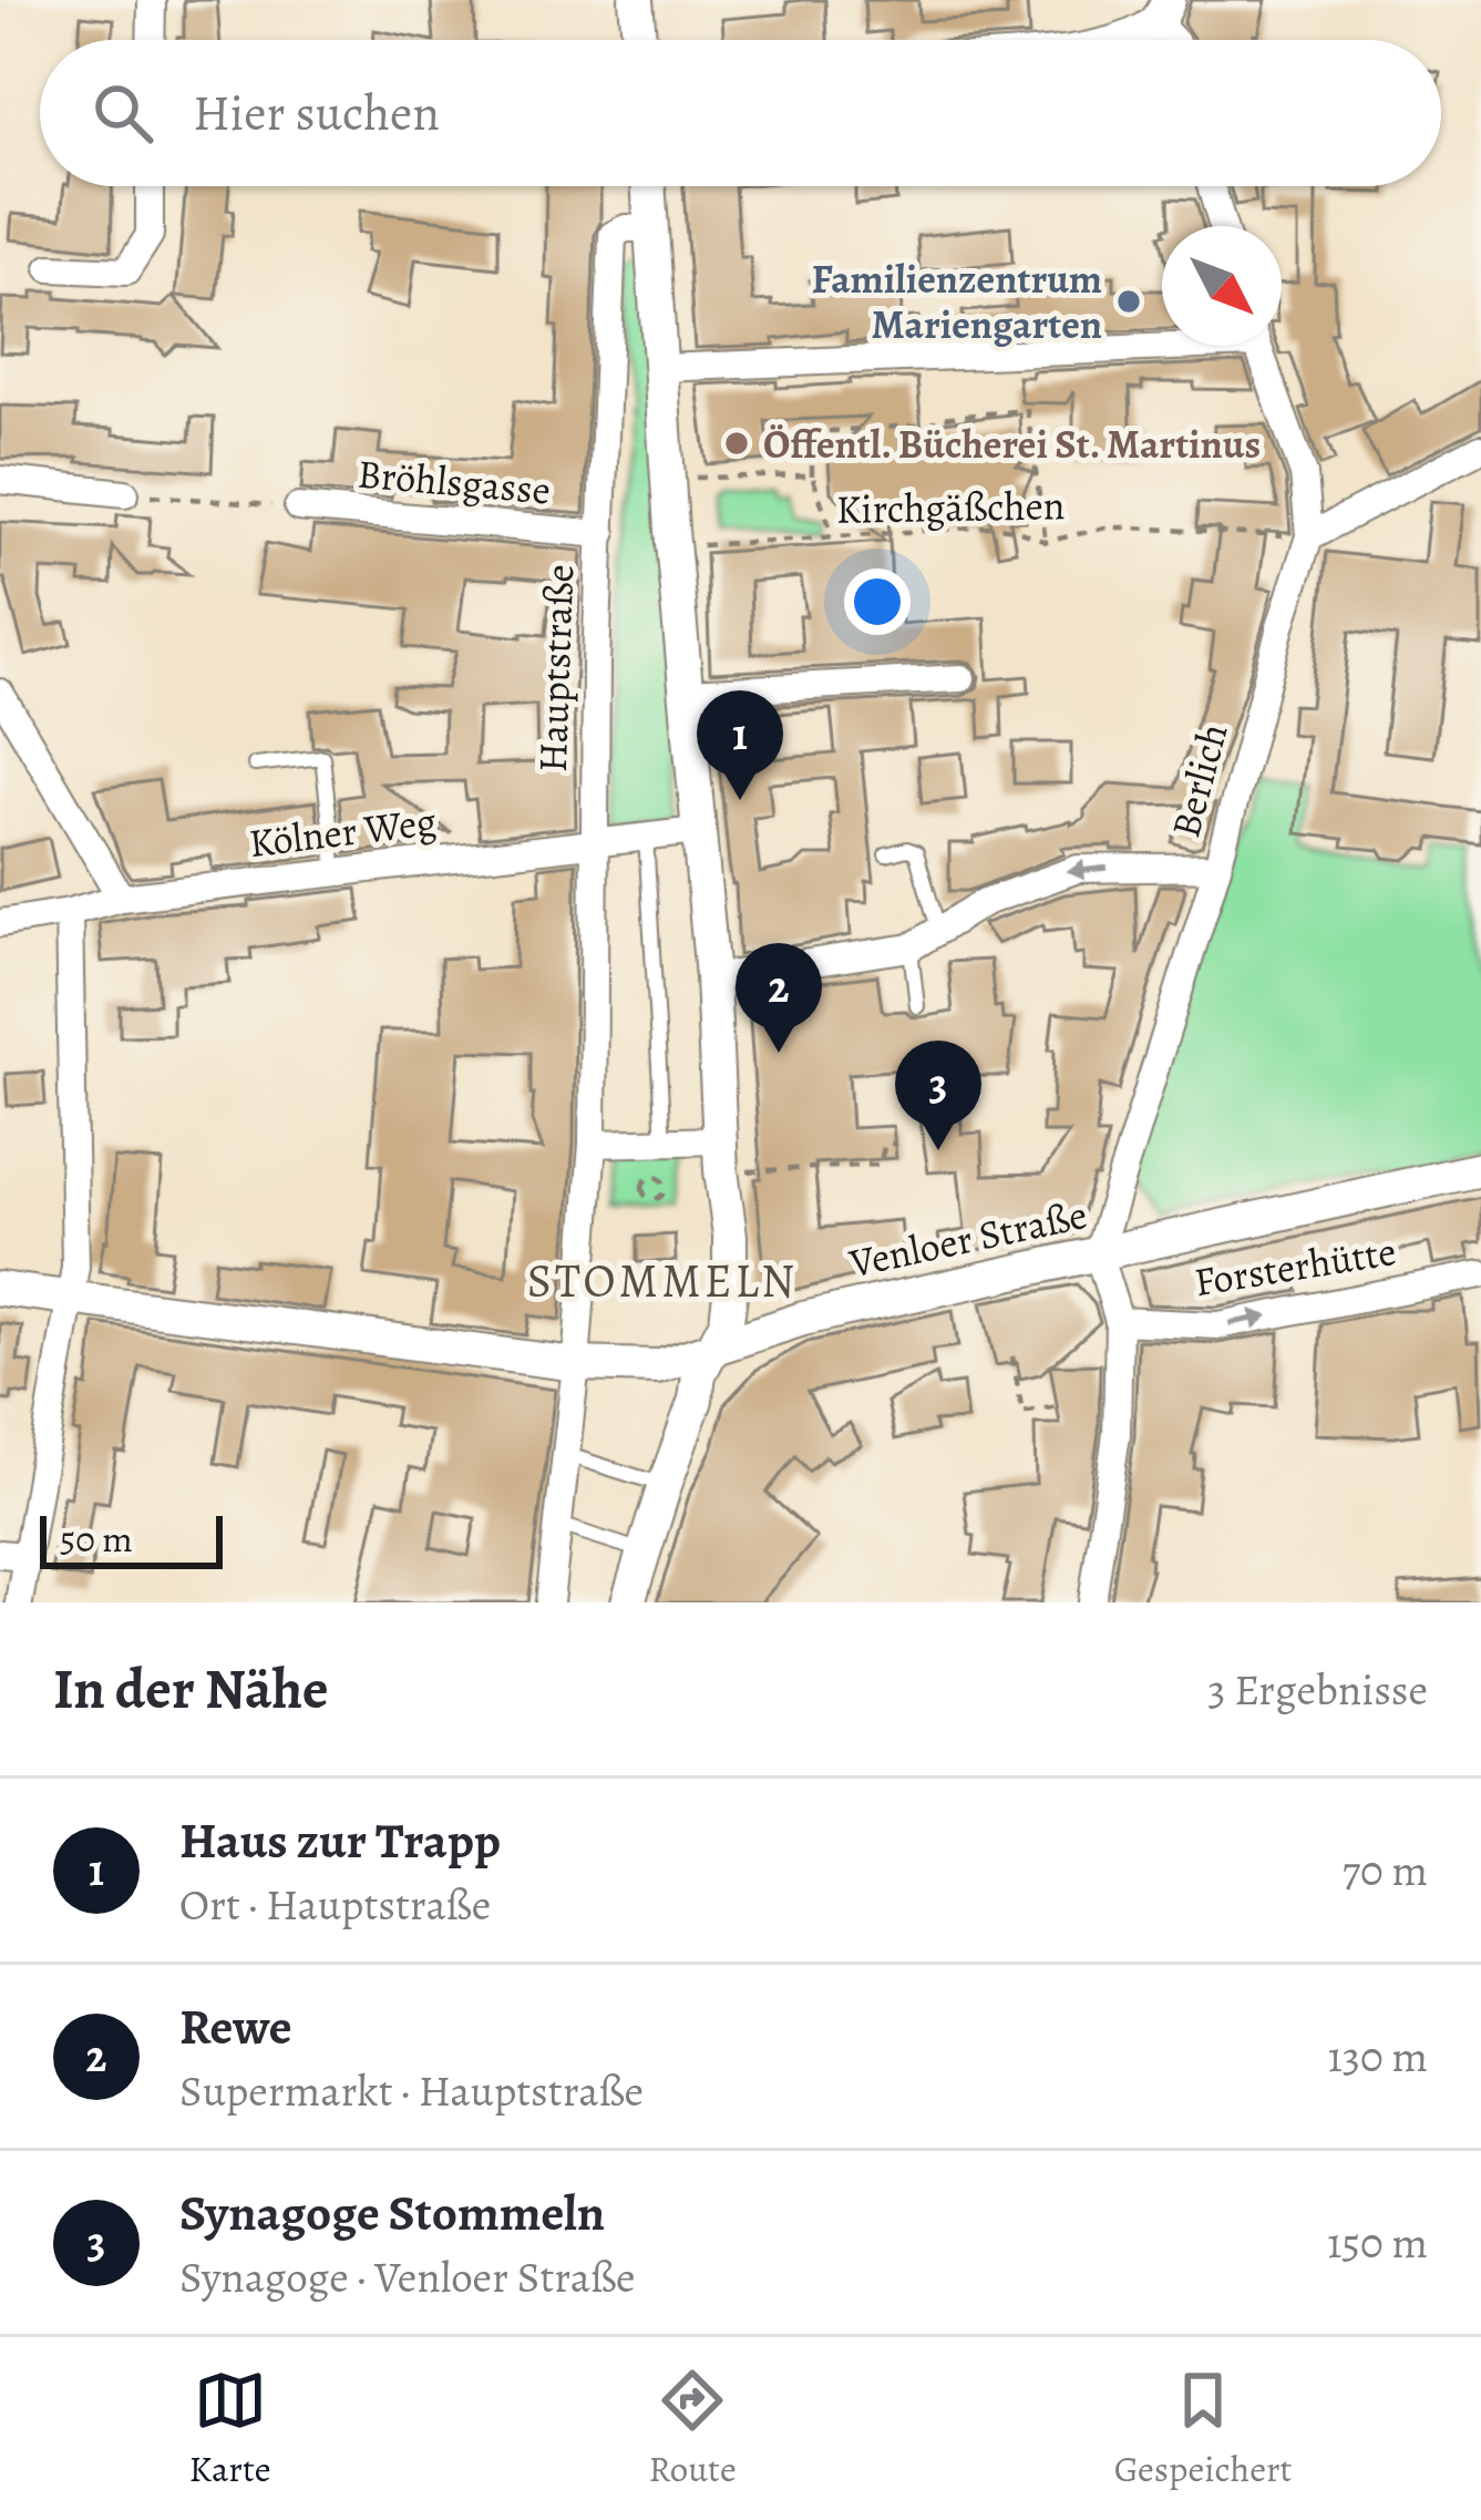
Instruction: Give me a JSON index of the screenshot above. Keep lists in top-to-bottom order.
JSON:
{
  "streets": {
    "street": [
      "Bröhlsgasse",
      "Hauptstraße",
      "Berlich",
      "Kölner Weg",
      "Venloer Straße",
      "Forsterhütte"
    ],
    "path": ["Kirchgäßchen"]
  },
  "crossings": [
    ["Bröhlsgasse", "Hauptstraße"],
    ["Kirchgäßchen", "Berlich"],
    ["Hauptstraße", "Kölner Weg"],
    ["Hauptstraße", "Venloer Straße"],
    ["Berlich", "Venloer Straße"]
  ],
  "one_way": ["Forsterhütte"],
  "districts": ["STOMMELN"],
  "places": ["Familienzentrum Mariengarten", "Öffentl. Bücherei St. Martinus"],
  "scale_bar": "50 m",
  "north": "bottom right",
  "page": {
    "search": "Hier suchen",
    "pins": ["1", "2", "3"],
    "scale": "50 m",
    "heading": ["In der Nähe", "3 Ergebnisse"],
    "list": [
      {
        "mark": "1",
        "name": "Haus zur Trapp",
        "note": "Ort · Hauptstraße",
        "value": "70 m"
      },
      {
        "mark": "2",
        "name": "Rewe",
        "note": "Supermarkt · Hauptstraße",
        "value": "130 m"
      },
      {
        "mark": "3",
        "name": "Synagoge Stommeln",
        "note": "Synagoge · Venloer Straße",
        "value": "150 m"
      }
    ],
    "nav": ["Karte", "Route", "Gespeichert"]
  }
}
